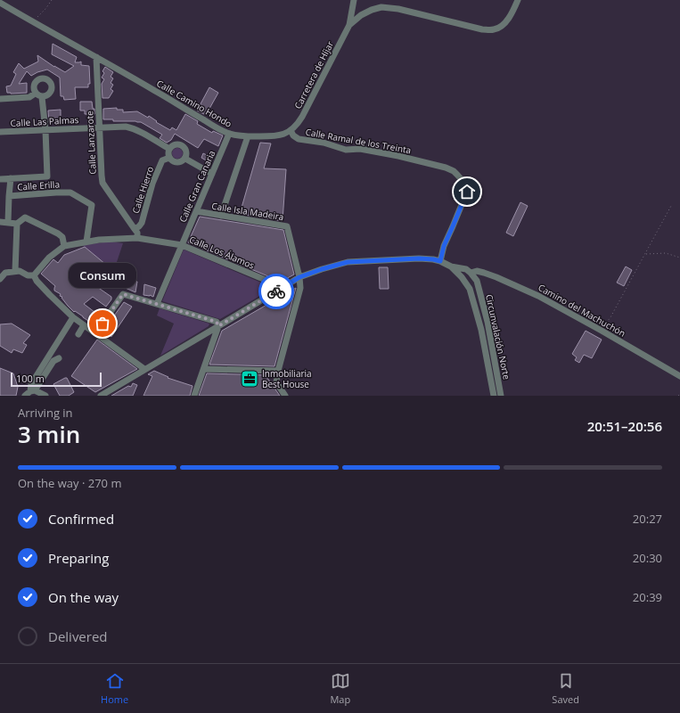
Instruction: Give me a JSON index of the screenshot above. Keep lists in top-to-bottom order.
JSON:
{
  "streets": {
    "street": [
      "Carretera de Híjar",
      "Calle Camino Hondo",
      "Calle Las Palmas",
      "Calle Ramal de los Treinta",
      "Calle Lanzarote",
      "Calle Erilla",
      "Calle Gran Canaria",
      "Calle Hierro",
      "Calle Isla Madeira",
      "Calle Los Álamos",
      "Camino del Machuchón",
      "Circunvalación Norte"
    ]
  },
  "crossings": [
    ["Carretera de Híjar", "Calle Camino Hondo"],
    ["Carretera de Híjar", "Calle Ramal de los Treinta"],
    ["Calle Camino Hondo", "Calle Ramal de los Treinta"],
    ["Calle Camino Hondo", "Calle Lanzarote"],
    ["Calle Camino Hondo", "Calle Gran Canaria"],
    ["Calle Las Palmas", "Calle Lanzarote"],
    ["Calle Las Palmas", "Calle Hierro"],
    ["Calle Lanzarote", "Calle Hierro"],
    ["Calle Lanzarote", "Calle Los Álamos"],
    ["Calle Erilla", "Calle Los Álamos"],
    ["Calle Gran Canaria", "Calle Isla Madeira"],
    ["Calle Gran Canaria", "Calle Los Álamos"],
    ["Camino del Machuchón", "Circunvalación Norte"]
  ],
  "places": {
    "other": ["Consum"],
    "office": ["Inmobiliaria Best House"]
  },
  "scale_bar": "100 m",
  "page": {
    "bubble": "Consum",
    "scale": "100 m",
    "heading": ["3 min", "Arriving in", "20:51–20:56"],
    "bar": "On the way · 270 m",
    "list": [
      ["Confirmed", "20:27"],
      ["Preparing", "20:30"],
      ["On the way", "20:39"],
      "Delivered"
    ],
    "tabs": ["Home", "Map", "Saved"]
  }
}
